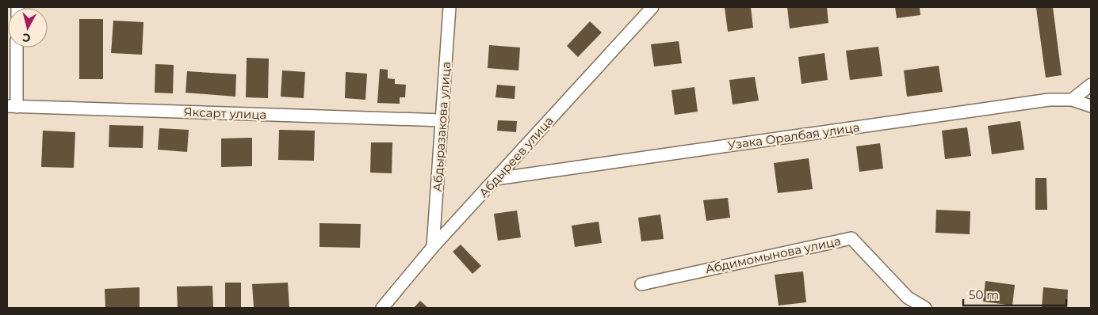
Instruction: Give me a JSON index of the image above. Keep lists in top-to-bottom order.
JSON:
{
  "streets": {
    "street": [
      "Яксарт улица",
      "Абдыразакова улица",
      "Узака Оралбая улица",
      "Абдыреев улица",
      "Абдимомынова улица"
    ]
  },
  "crossings": [
    ["Яксарт улица", "Абдыразакова улица"],
    ["Абдыразакова улица", "Абдыреев улица"],
    ["Узака Оралбая улица", "Абдыреев улица"]
  ],
  "scale_bar": "50 m",
  "north": "bottom"
}
